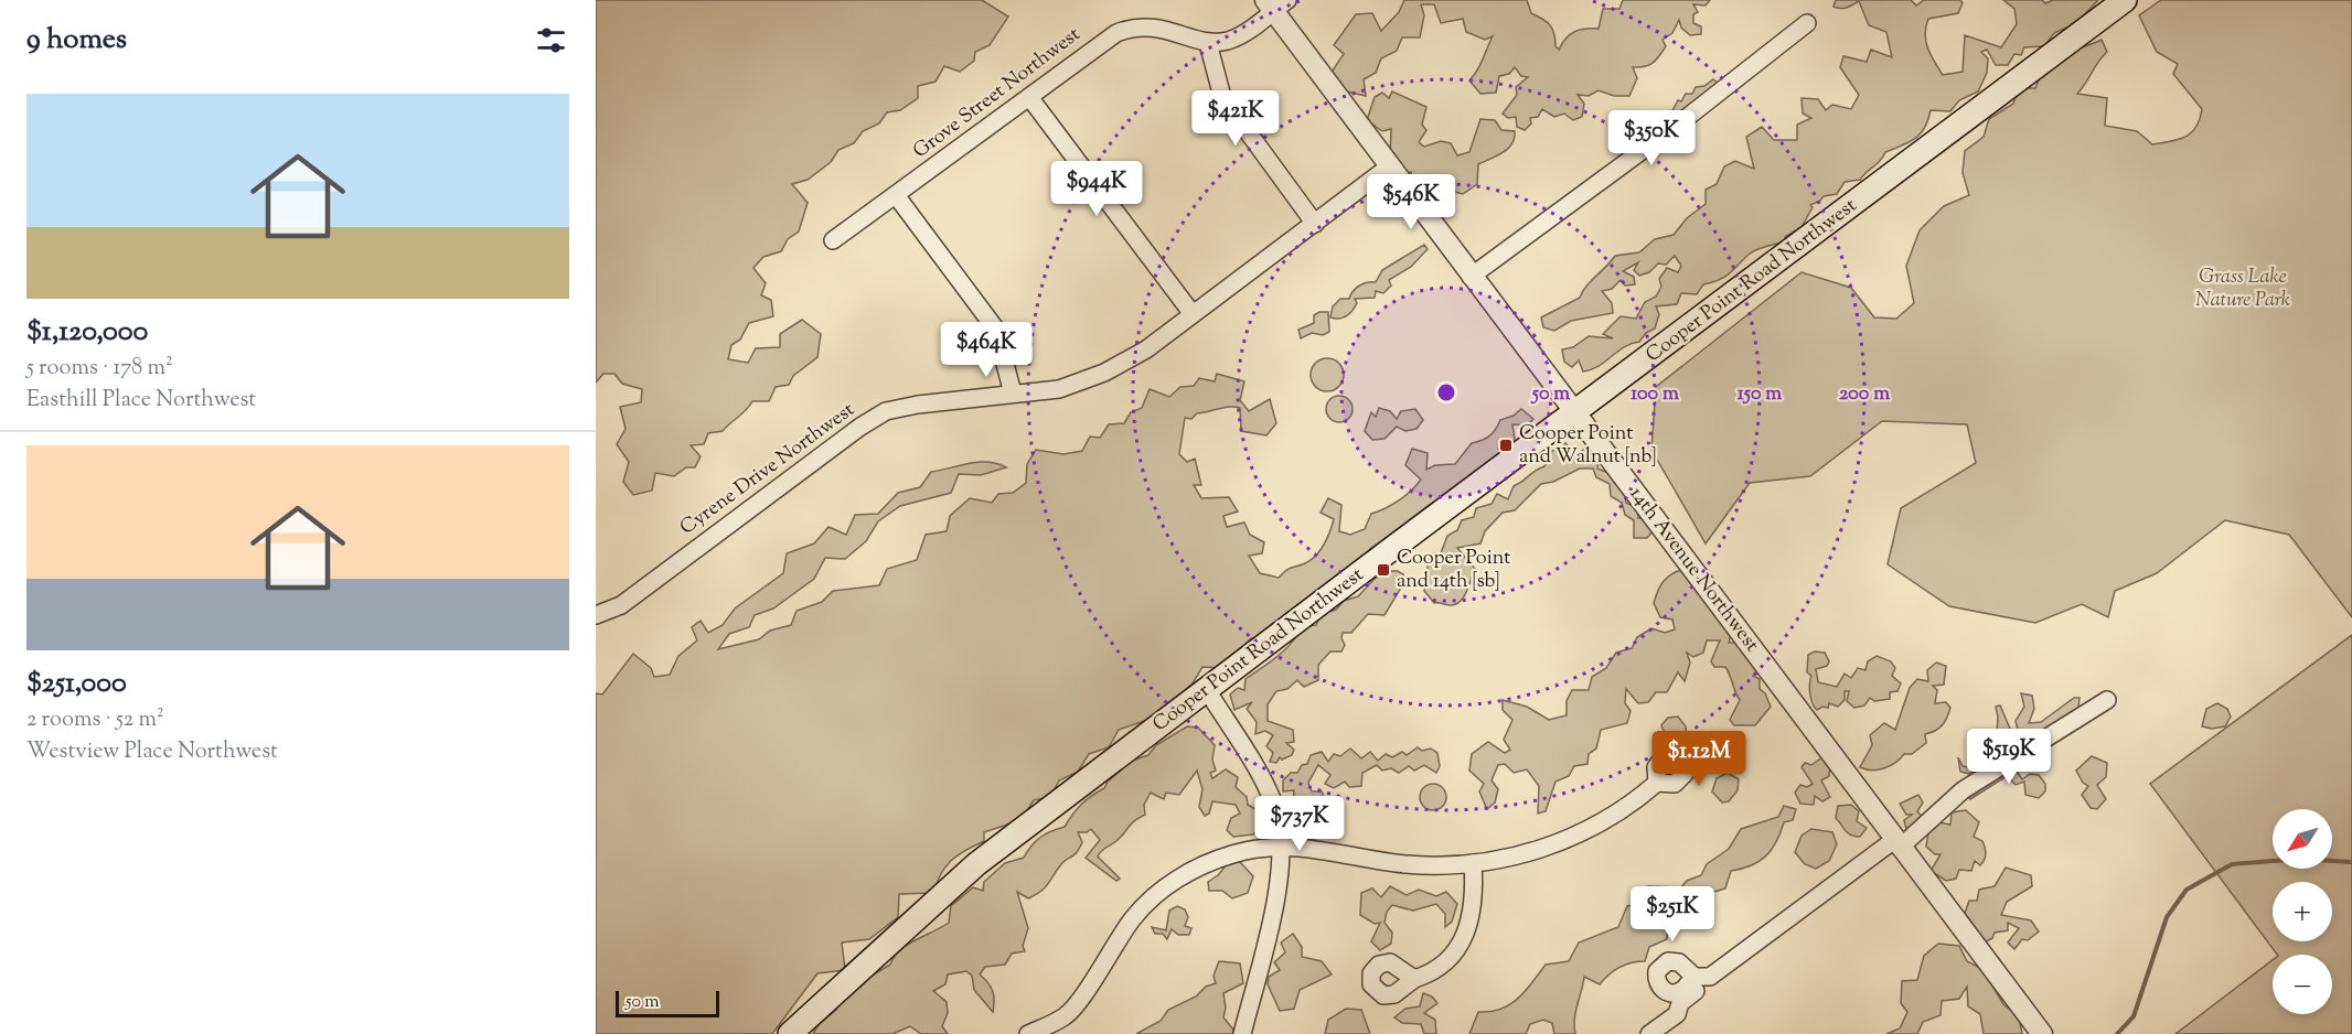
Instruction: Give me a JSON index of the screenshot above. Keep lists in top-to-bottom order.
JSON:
{
  "streets": {
    "main road": ["Cooper Point Road Northwest"],
    "street": ["Grove Street Northwest", "Cyrene Drive Northwest", "14th Avenue Northwest"]
  },
  "crossings": [
    ["Cooper Point Road Northwest", "14th Avenue Northwest"],
    ["Cyrene Drive Northwest", "14th Avenue Northwest"]
  ],
  "parks": ["Grass Lake Nature Park"],
  "places": {
    "transit": ["Cooper Point and Walnut [nb]", "Cooper Point and 14th [sb]"]
  },
  "scale_bar": "50 m",
  "north": "bottom left",
  "page": {
    "heading": "9 homes",
    "list": [
      {
        "name": "$1,120,000",
        "note": "5 rooms · 178 m² · Easthill Place Northwest"
      },
      {
        "name": "$251,000",
        "note": "2 rooms · 52 m² · Westview Place Northwest"
      }
    ],
    "price": [
      "$421K",
      "$350K",
      "$944K",
      "$546K",
      "$464K",
      "$519K",
      "$1.12M",
      "$737K",
      "$251K"
    ],
    "map_buttons": ["+", "−"],
    "scale": "50 m"
  },
  "rings": [
    "50 m",
    "100 m",
    "150 m",
    "200 m"
  ]
}
